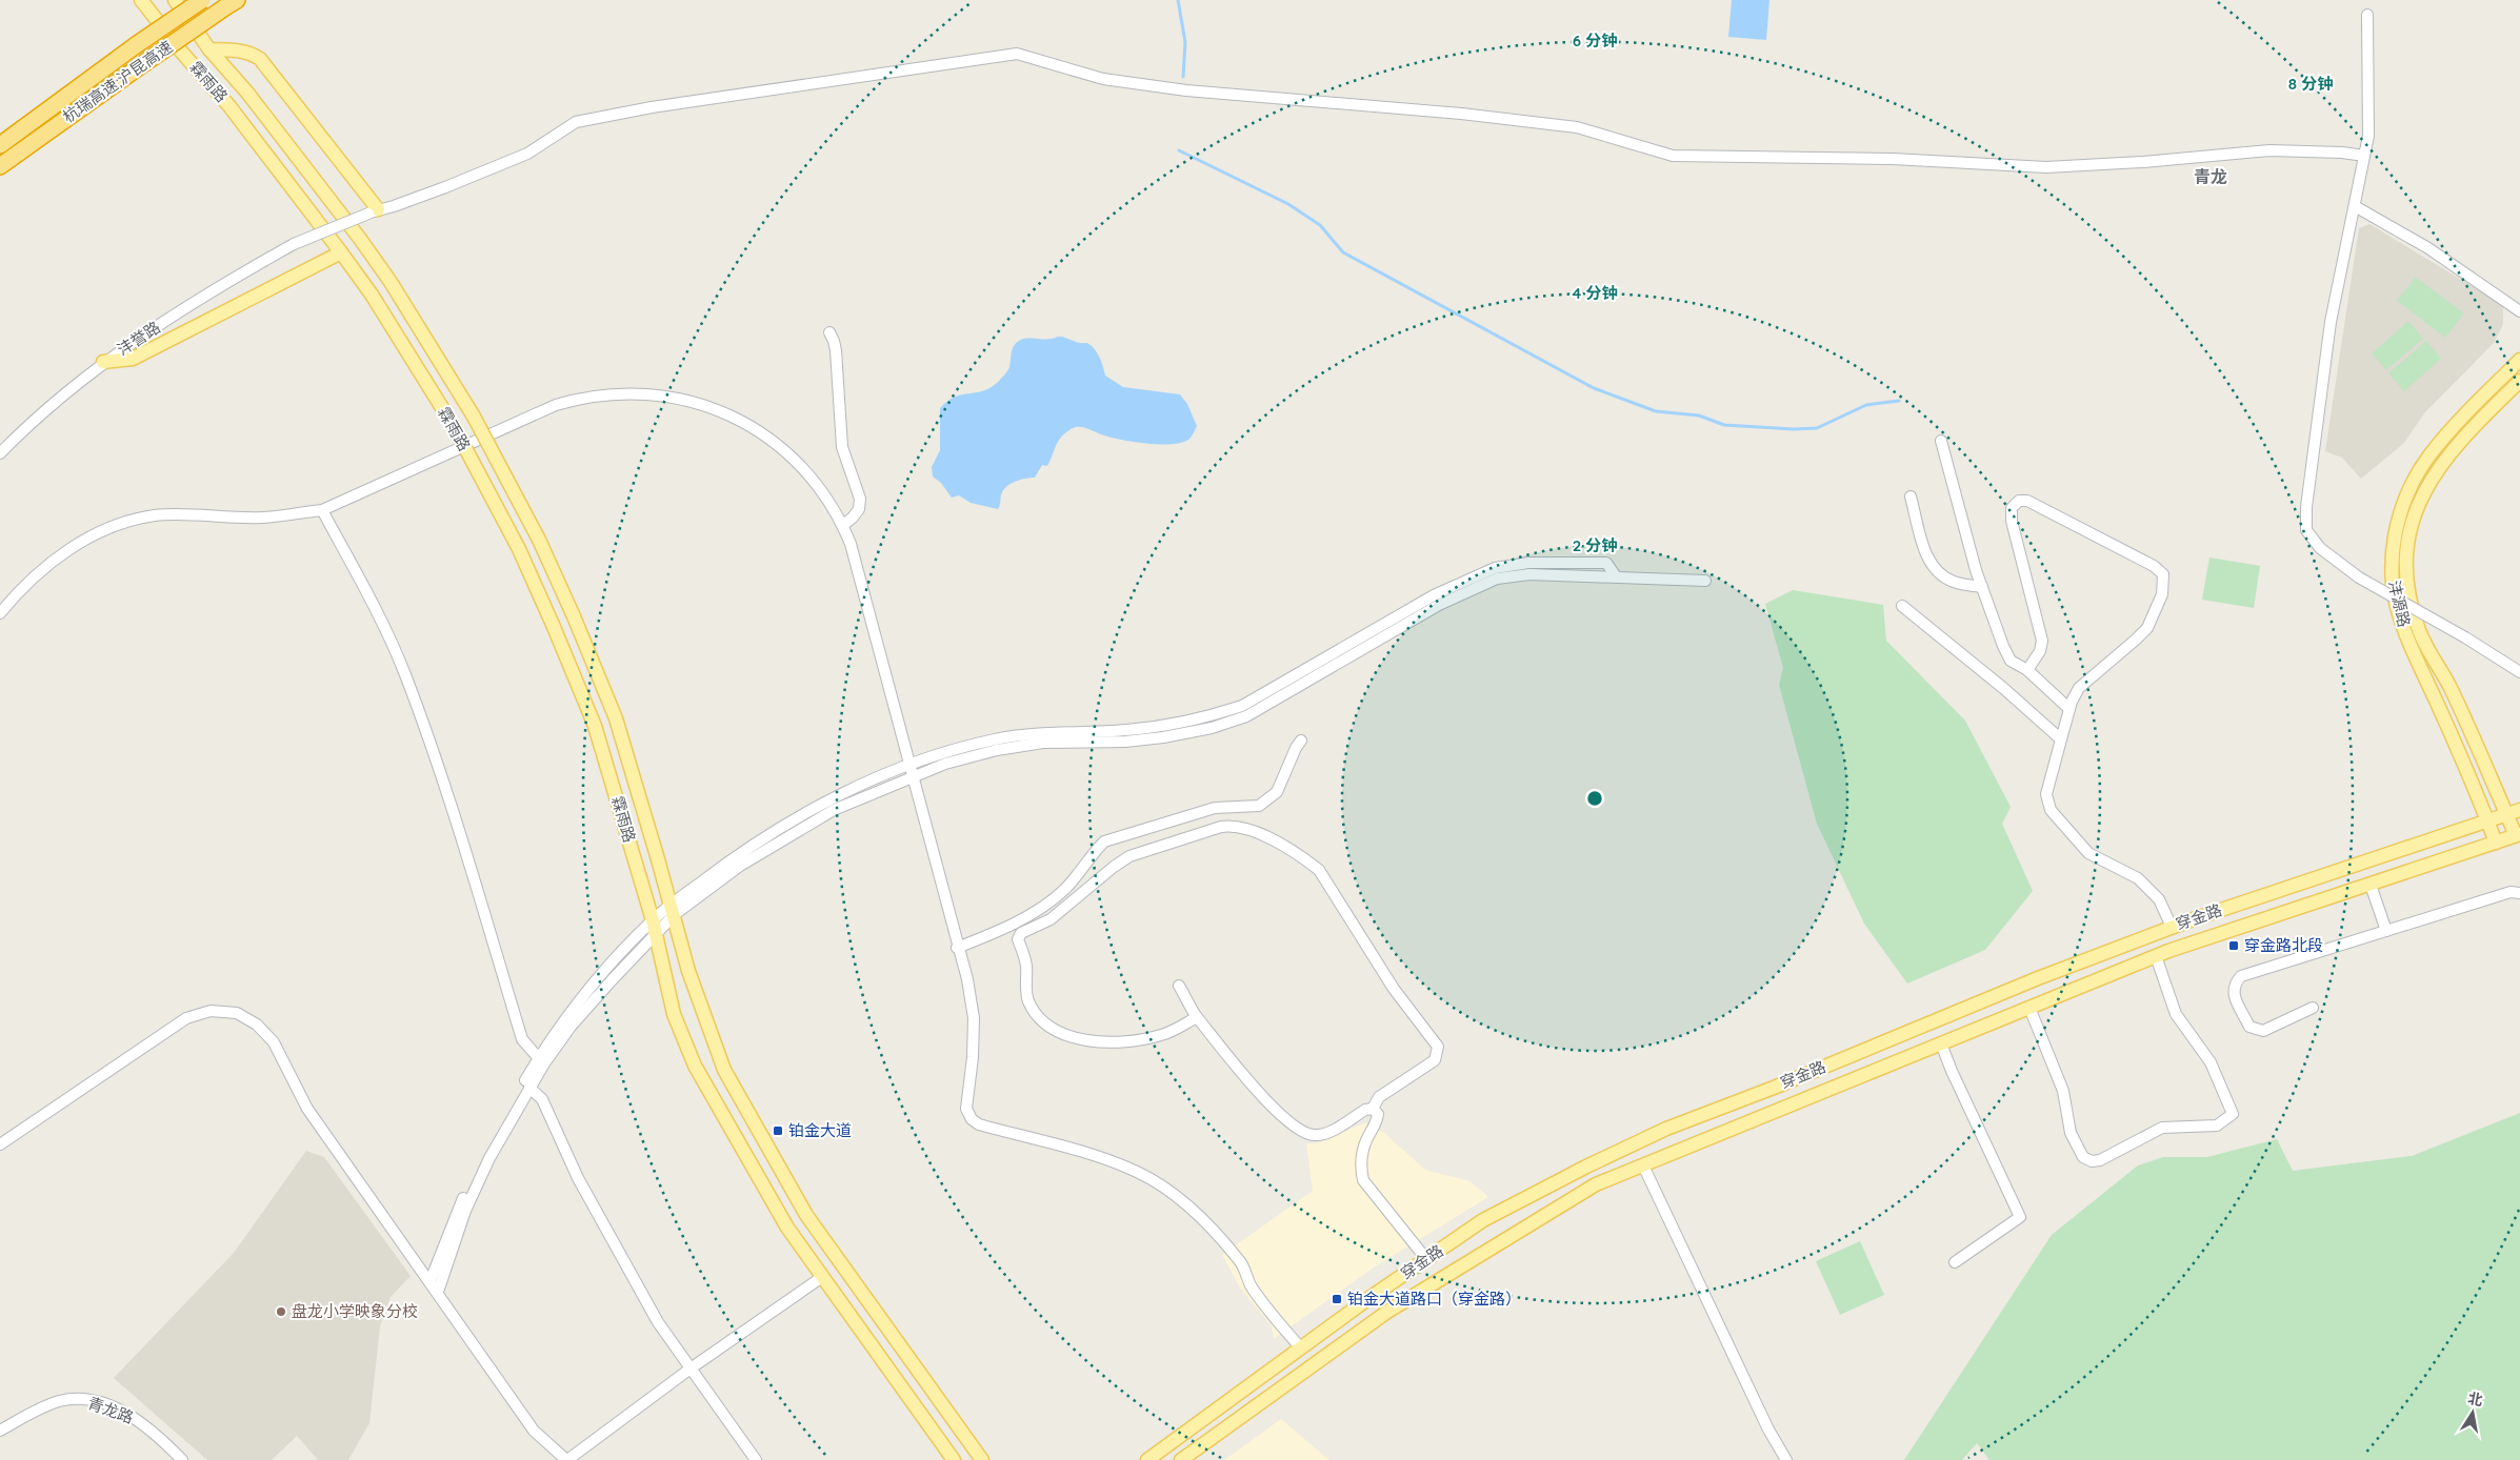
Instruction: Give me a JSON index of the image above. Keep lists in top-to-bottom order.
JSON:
{
  "streets": {
    "highway": ["杭瑞高速;沪昆高速"],
    "main road": ["霖雨路", "沣源路", "穿金路"],
    "street": ["沣誉路", "青龙路"]
  },
  "crossings": [
    ["沣源路", "穿金路"]
  ],
  "districts": ["青龙"],
  "places": {
    "transit": ["穿金路北段", "铂金大道", "铂金大道路口（穿金路）"],
    "other": ["盘龙小学映象分校"]
  },
  "north": "top",
  "rings": [
    "6 分钟",
    "8 分钟",
    "4 分钟",
    "2 分钟"
  ]
}
